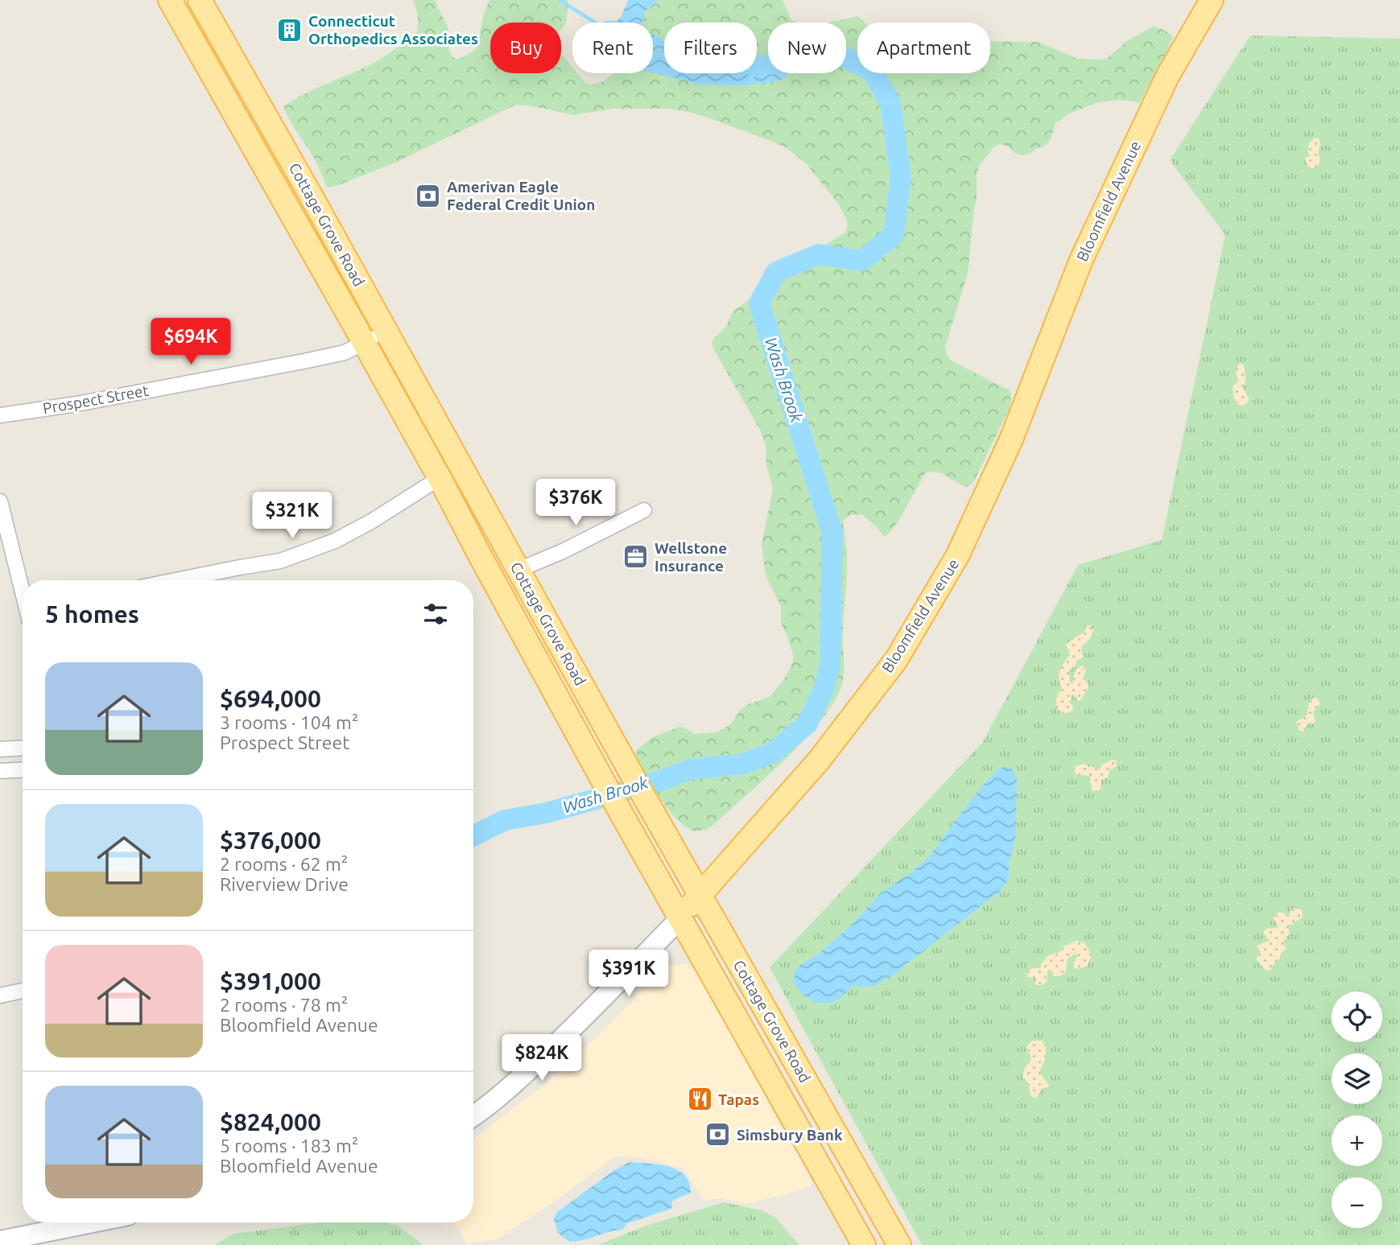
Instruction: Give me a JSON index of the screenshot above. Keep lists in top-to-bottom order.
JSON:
{
  "streets": {
    "main road": ["Bloomfield Avenue", "Cottage Grove Road"],
    "street": ["Prospect Street"]
  },
  "crossings": [
    ["Bloomfield Avenue", "Cottage Grove Road"],
    ["Cottage Grove Road", "Prospect Street"]
  ],
  "water": ["Wash Brook"],
  "places": {
    "building": ["Connecticut Orthopedics Associates"],
    "bank": ["Amerivan Eagle Federal Credit Union", "Simsbury Bank"],
    "office": ["Wellstone Insurance"],
    "restaurant": ["Tapas"]
  },
  "page": {
    "chip": [
      "Buy",
      "Rent",
      "Filters",
      "New",
      "Apartment"
    ],
    "price": [
      "$694K",
      "$376K",
      "$321K",
      "$391K",
      "$824K"
    ],
    "heading": "5 homes",
    "list": [
      {
        "name": "$694,000",
        "note": "3 rooms · 104 m² · Prospect Street"
      },
      {
        "name": "$376,000",
        "note": "2 rooms · 62 m² · Riverview Drive"
      },
      {
        "name": "$391,000",
        "note": "2 rooms · 78 m² · Bloomfield Avenue"
      },
      {
        "name": "$824,000",
        "note": "5 rooms · 183 m² · Bloomfield Avenue"
      }
    ],
    "map_buttons": ["+", "−"]
  }
}
